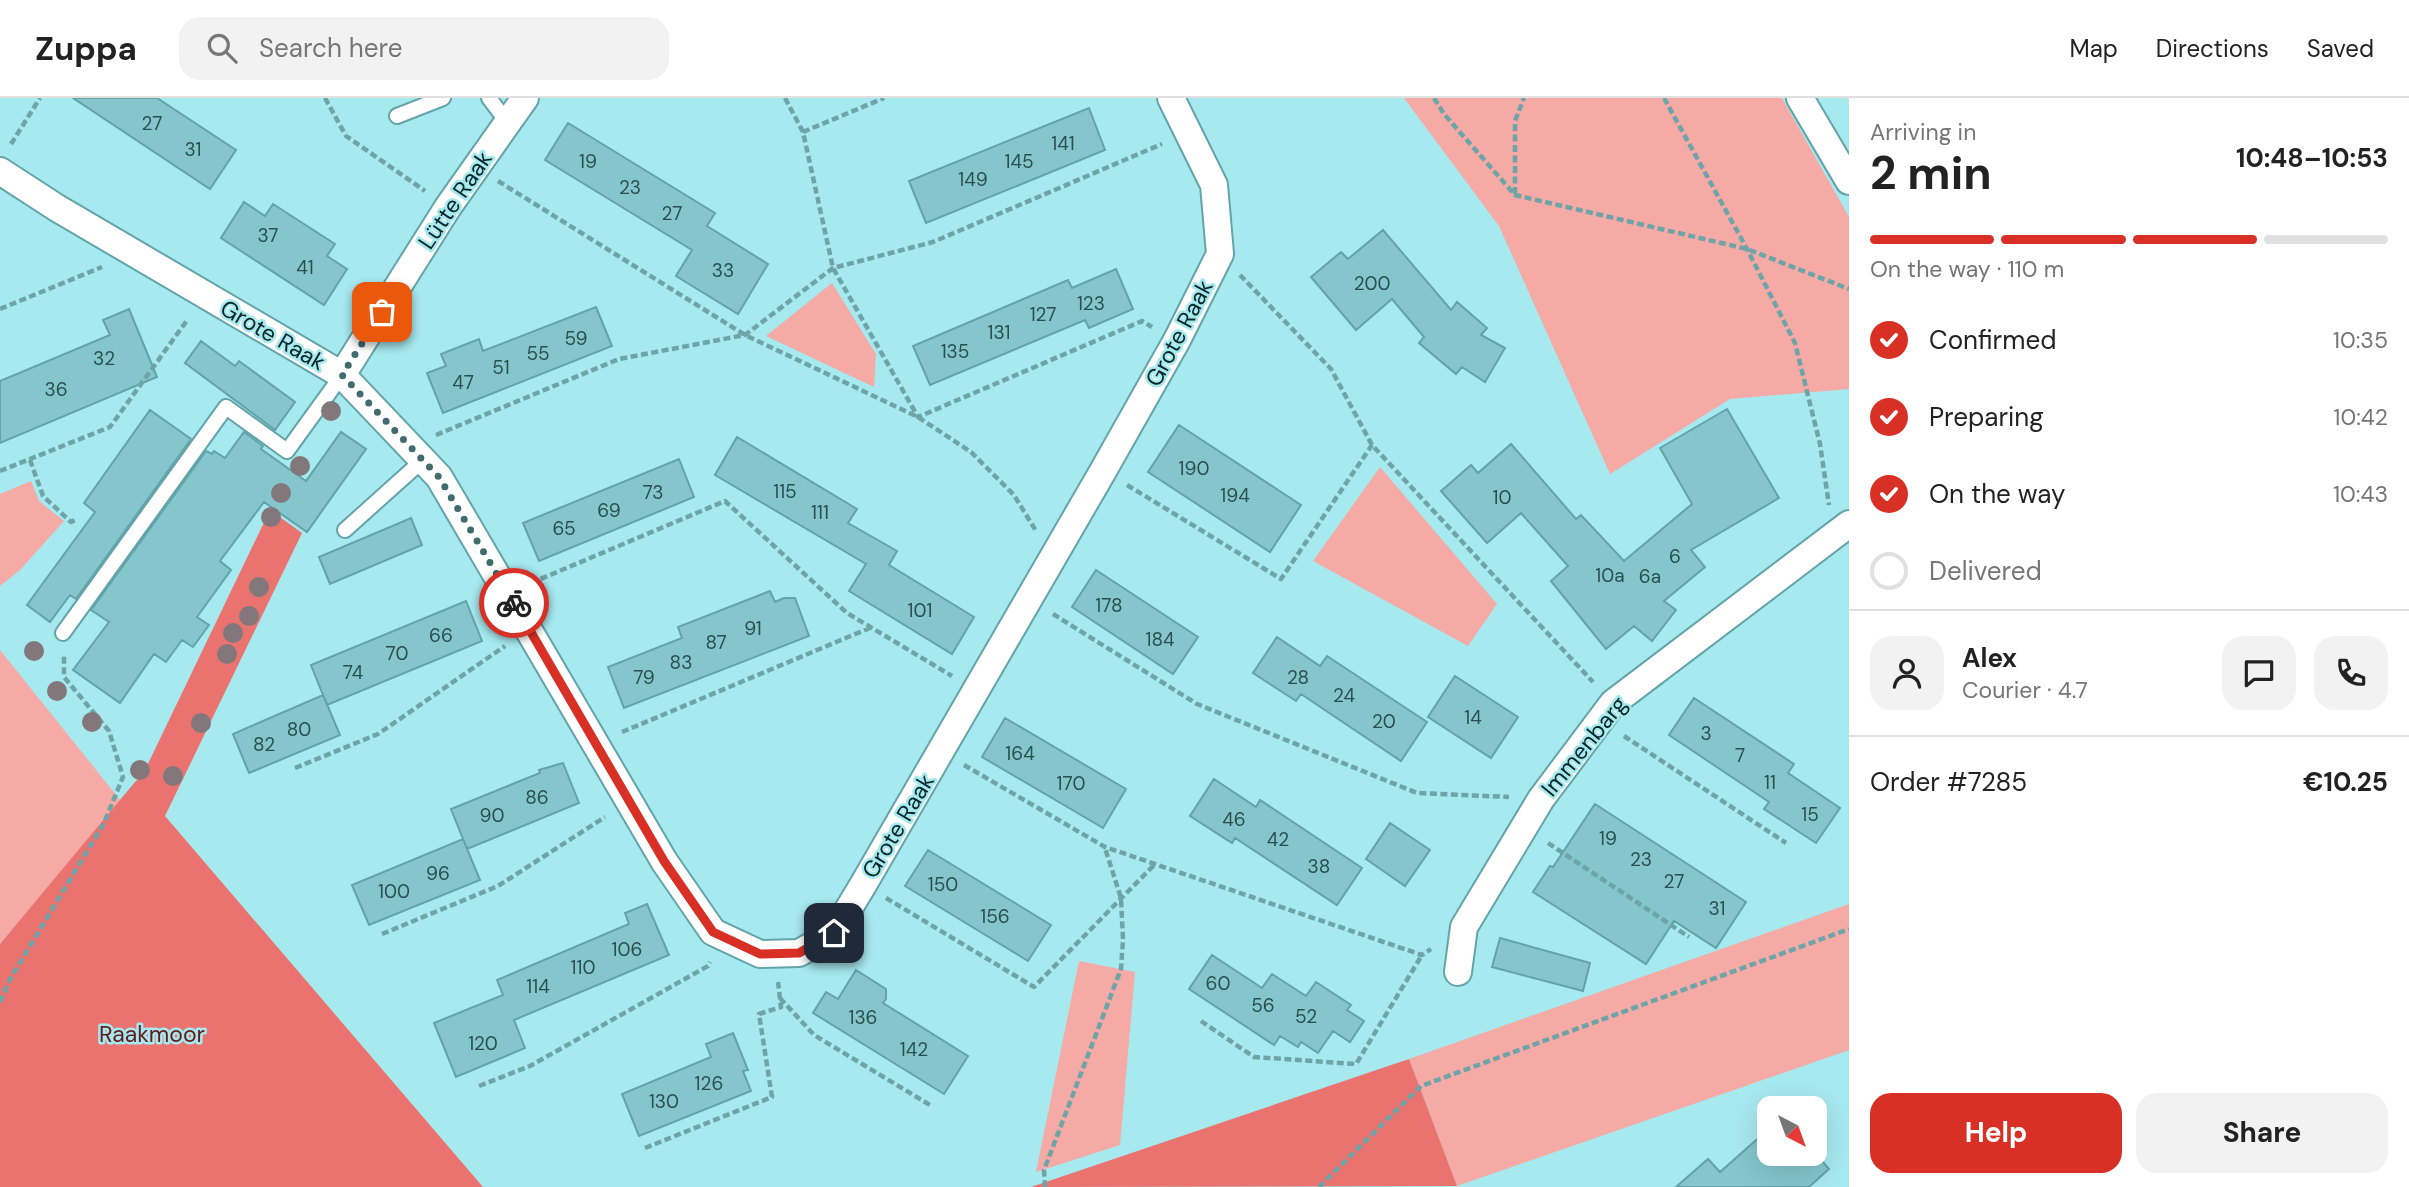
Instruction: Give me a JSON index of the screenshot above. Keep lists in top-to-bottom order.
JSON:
{
  "streets": {
    "street": ["Lütte Raak", "Grote Raak", "Immenbarg"]
  },
  "crossings": [
    ["Lütte Raak", "Grote Raak"]
  ],
  "parks": ["Raakmoor"],
  "house_numbers": [
    "27",
    "141",
    "31",
    "19",
    "145",
    "149",
    "23",
    "27",
    "37",
    "41",
    "33",
    "200",
    "123",
    "127",
    "131",
    "59",
    "135",
    "55",
    "32",
    "51",
    "47",
    "36",
    "190",
    "115",
    "73",
    "194",
    "10",
    "69",
    "111",
    "65",
    "6",
    "10a",
    "6a",
    "178",
    "101",
    "91",
    "66",
    "184",
    "87",
    "70",
    "83",
    "74",
    "79",
    "28",
    "24",
    "14",
    "20",
    "80",
    "3",
    "82",
    "164",
    "7",
    "11",
    "170",
    "86",
    "15",
    "90",
    "46",
    "19",
    "42",
    "23",
    "38",
    "96",
    "27",
    "150",
    "100",
    "31",
    "156",
    "106",
    "110",
    "60",
    "114",
    "56",
    "52",
    "136",
    "120",
    "142",
    "126",
    "130"
  ],
  "north": "bottom right",
  "page": {
    "header": "Zuppa",
    "search": "Search here",
    "nav": ["Map", "Directions", "Saved"],
    "heading": ["2 min", "Arriving in", "10:48–10:53"],
    "panel": [
      "Alex",
      "Courier · 4.7",
      "Order #7285",
      "€10.25"
    ],
    "bar": "On the way · 110 m",
    "list": [
      ["Confirmed", "10:35"],
      ["Preparing", "10:42"],
      ["On the way", "10:43"],
      "Delivered"
    ],
    "buttons": ["Help", "Share"]
  }
}
